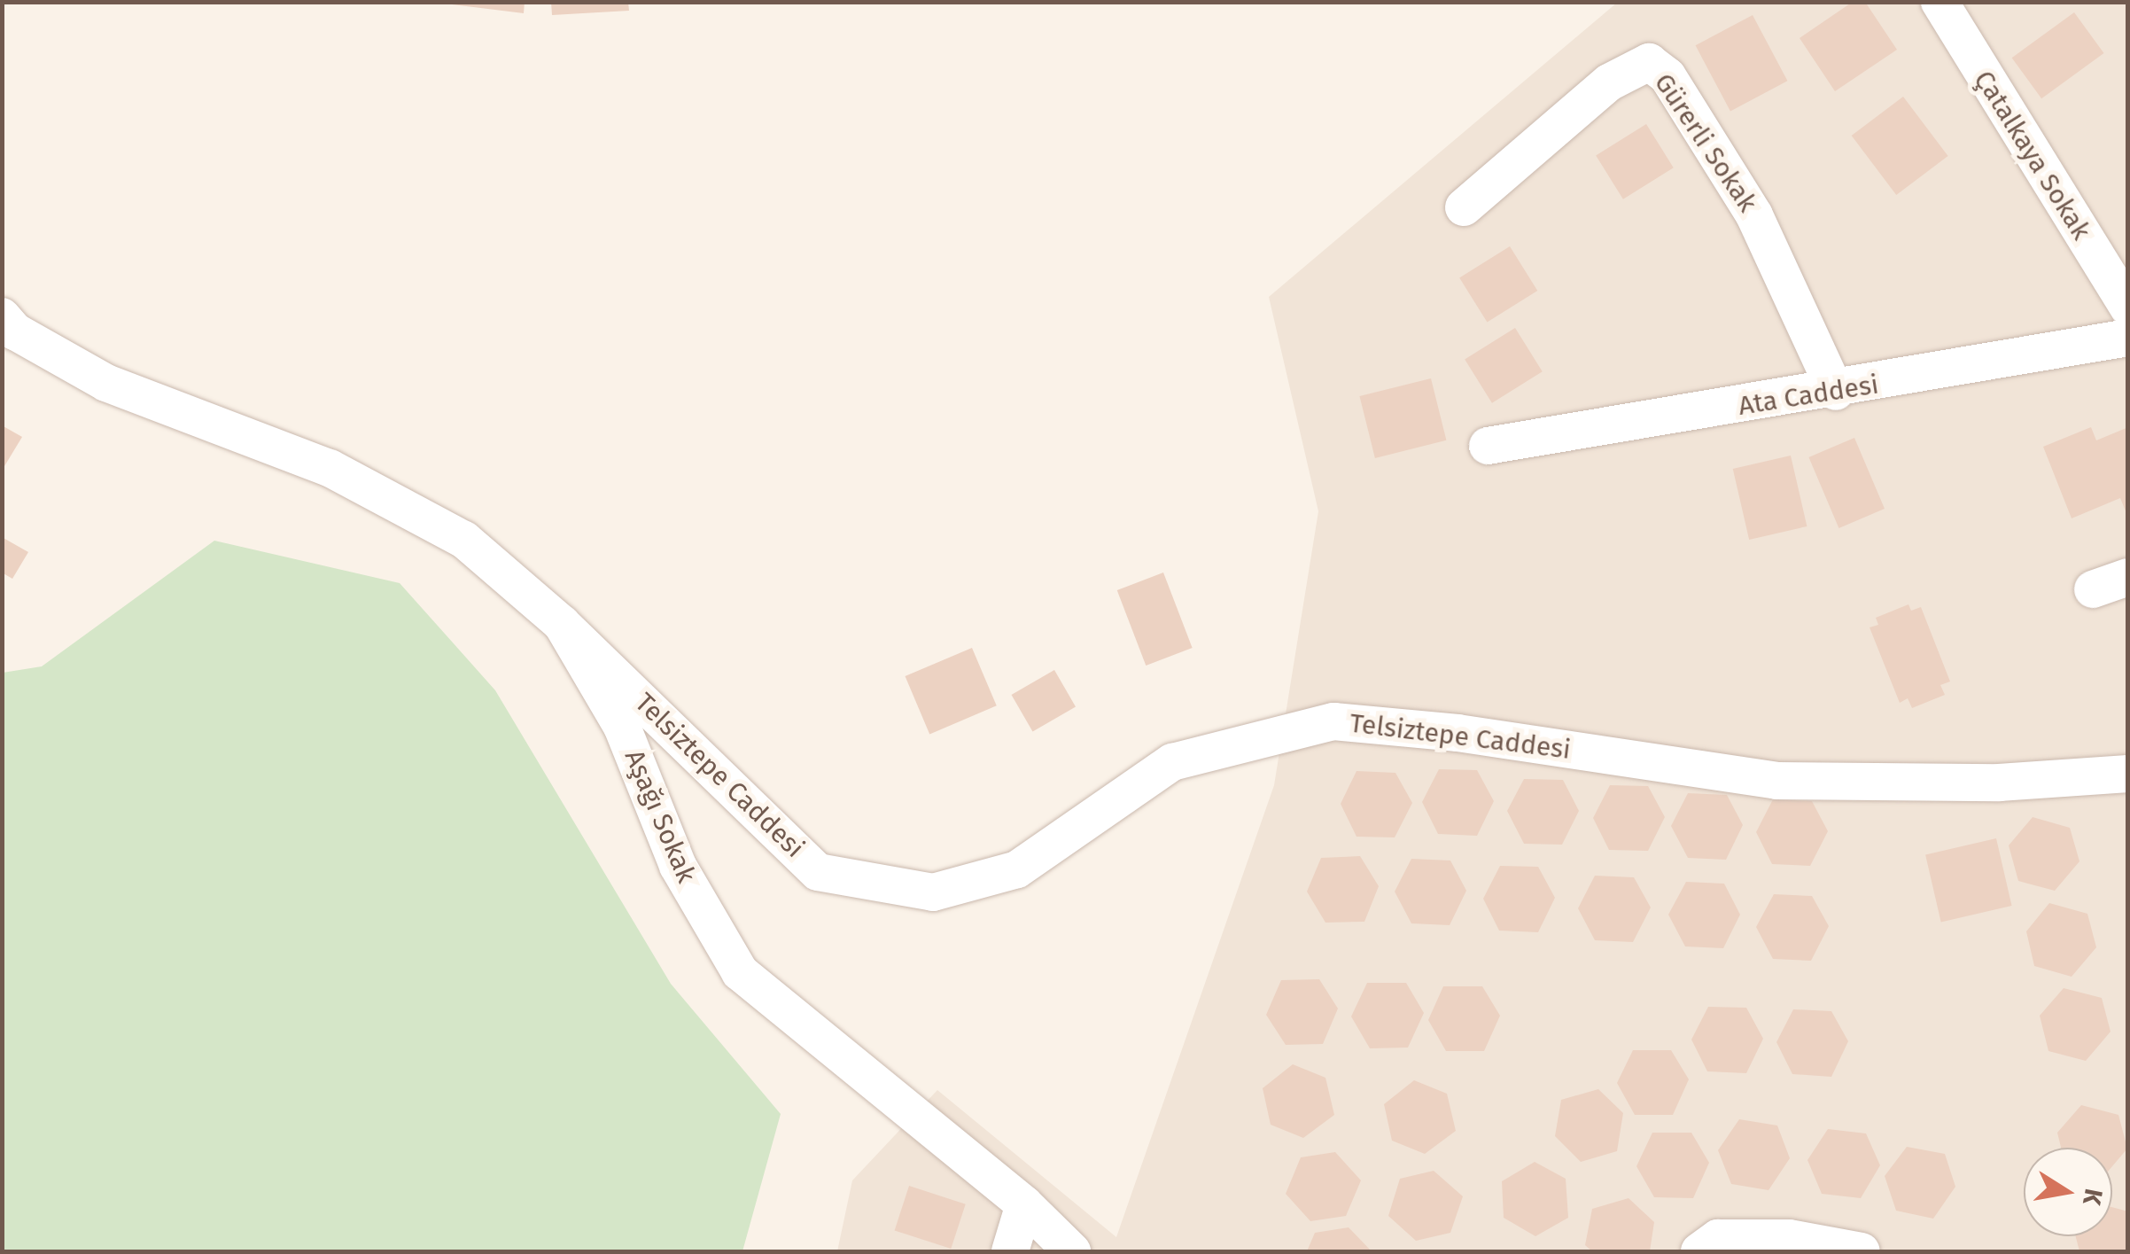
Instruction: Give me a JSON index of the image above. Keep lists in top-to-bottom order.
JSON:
{
  "streets": {
    "street": [
      "Gürerli Sokak",
      "Çatalkaya Sokak",
      "Ata Caddesi",
      "Telsiztepe Caddesi",
      "Aşağı Sokak"
    ]
  },
  "crossings": [
    ["Gürerli Sokak", "Ata Caddesi"],
    ["Telsiztepe Caddesi", "Aşağı Sokak"]
  ],
  "north": "right"
}
